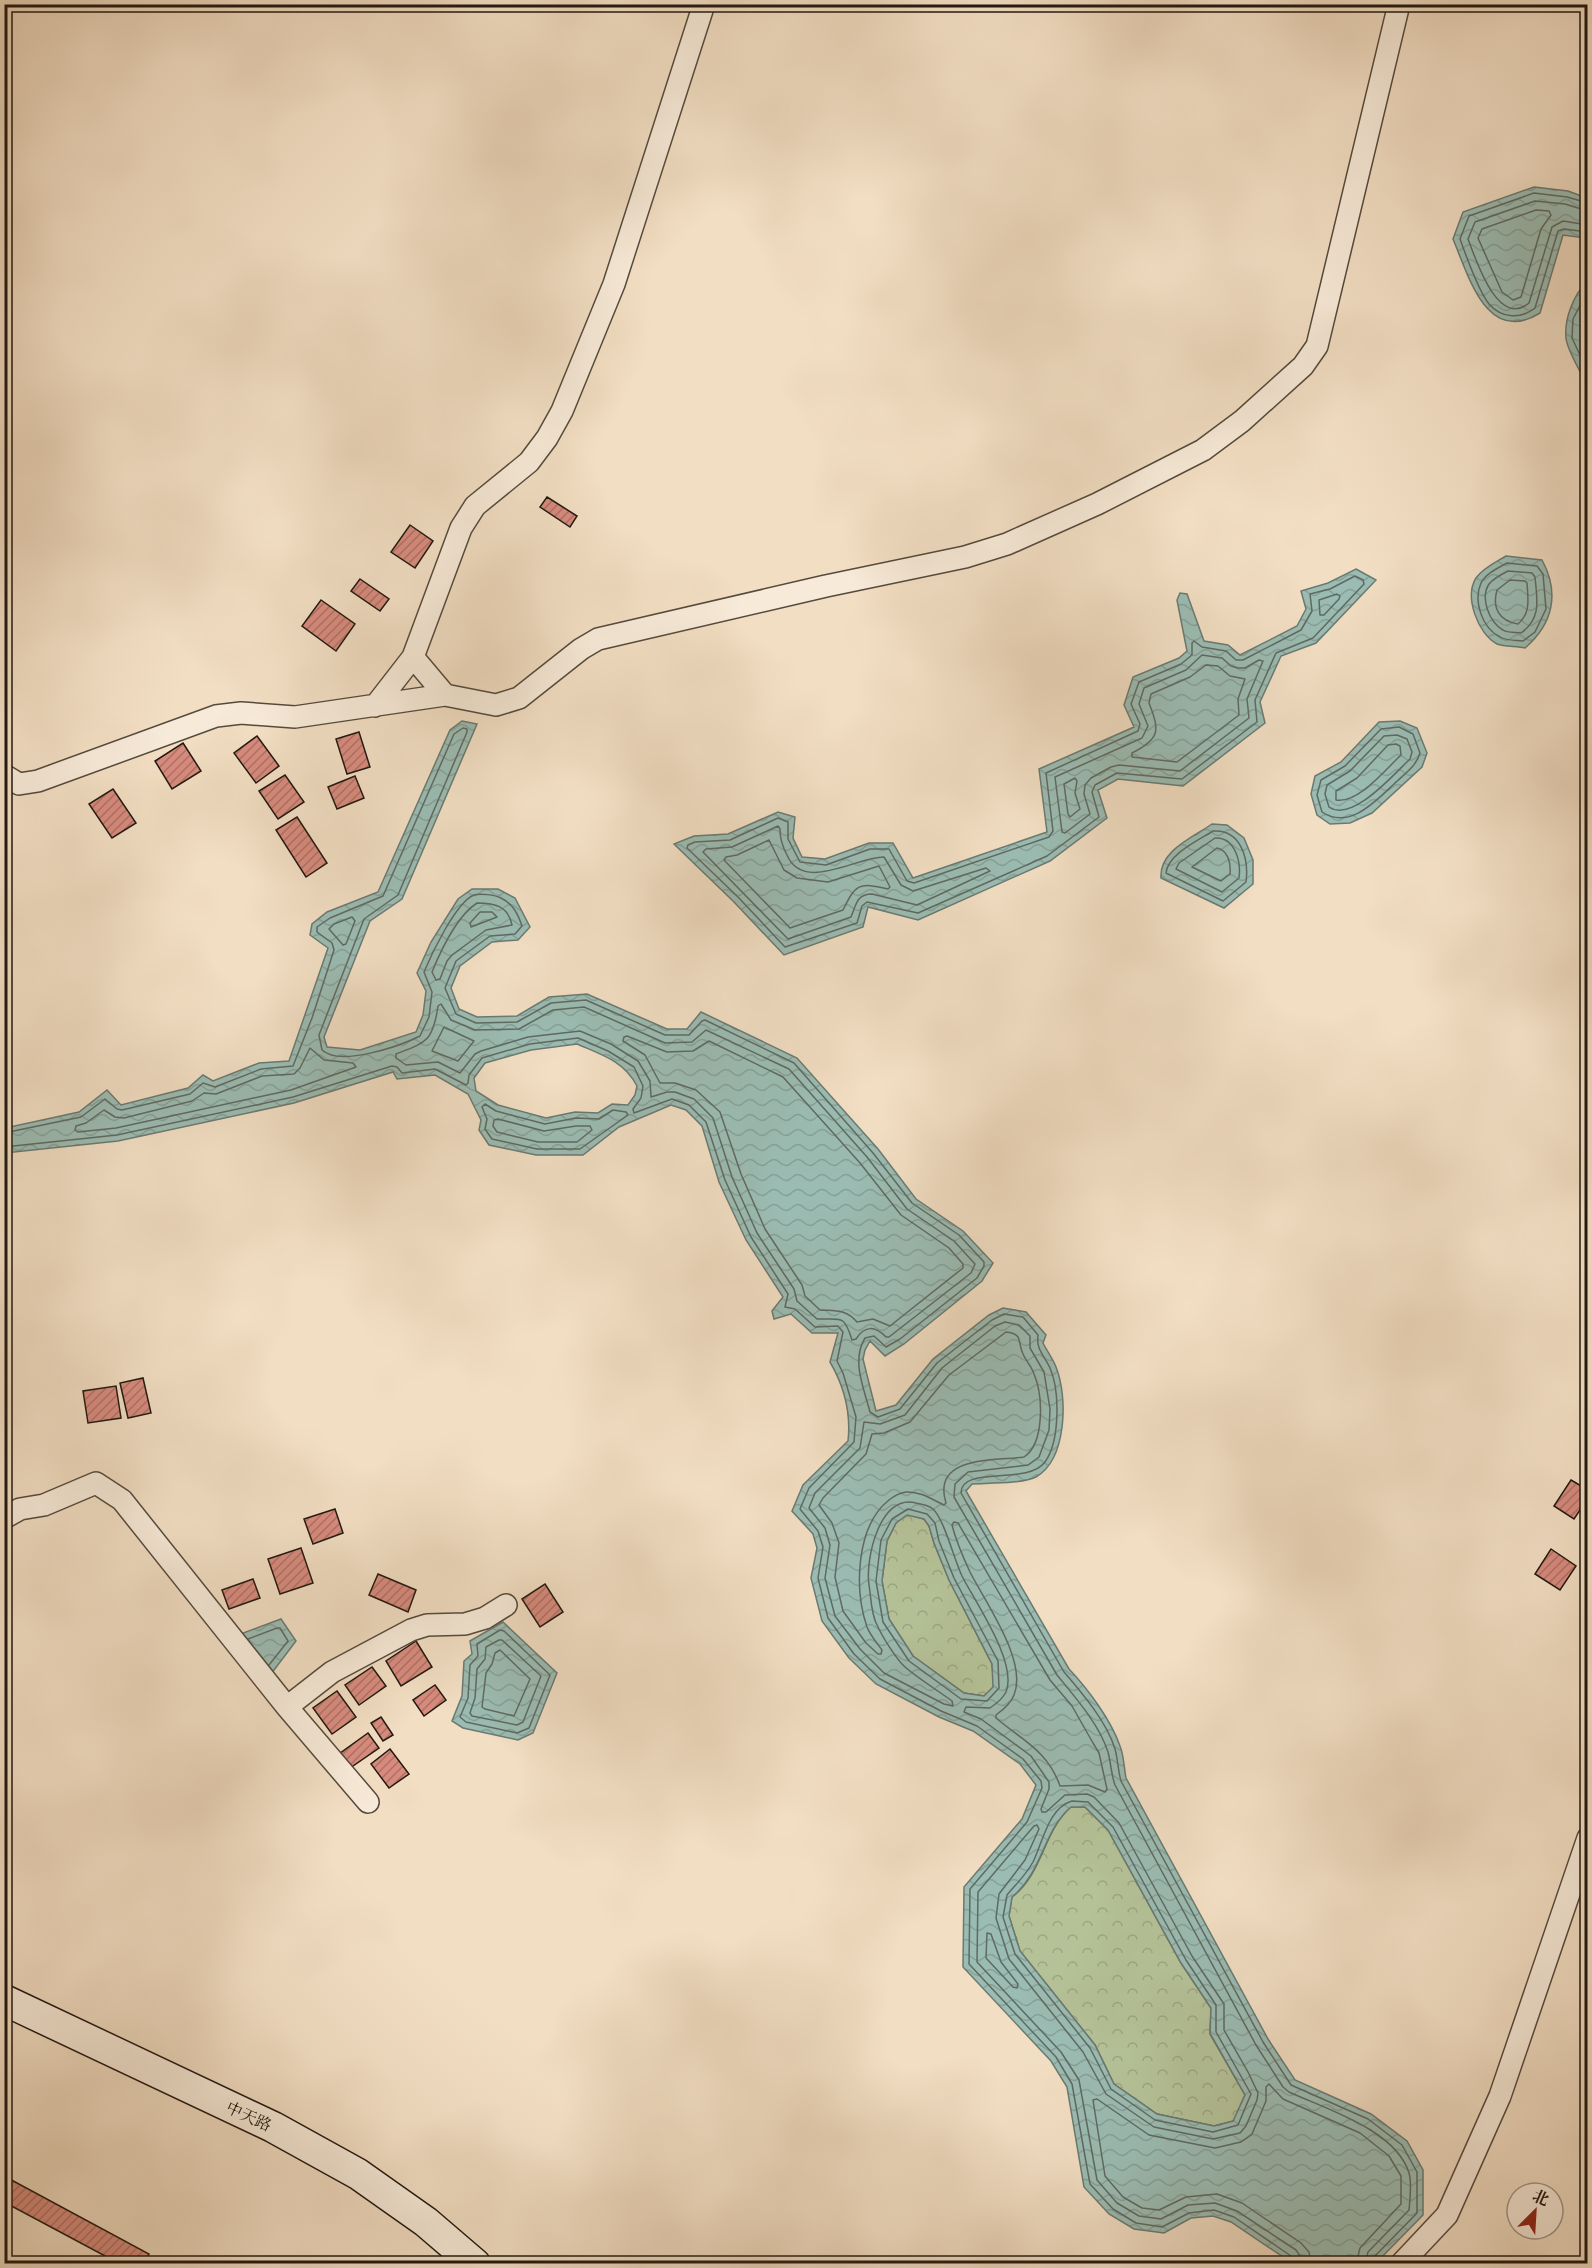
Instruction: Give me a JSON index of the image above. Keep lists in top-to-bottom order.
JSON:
{
  "streets": {
    "main road": ["中天路"]
  },
  "north": "top right"
}
